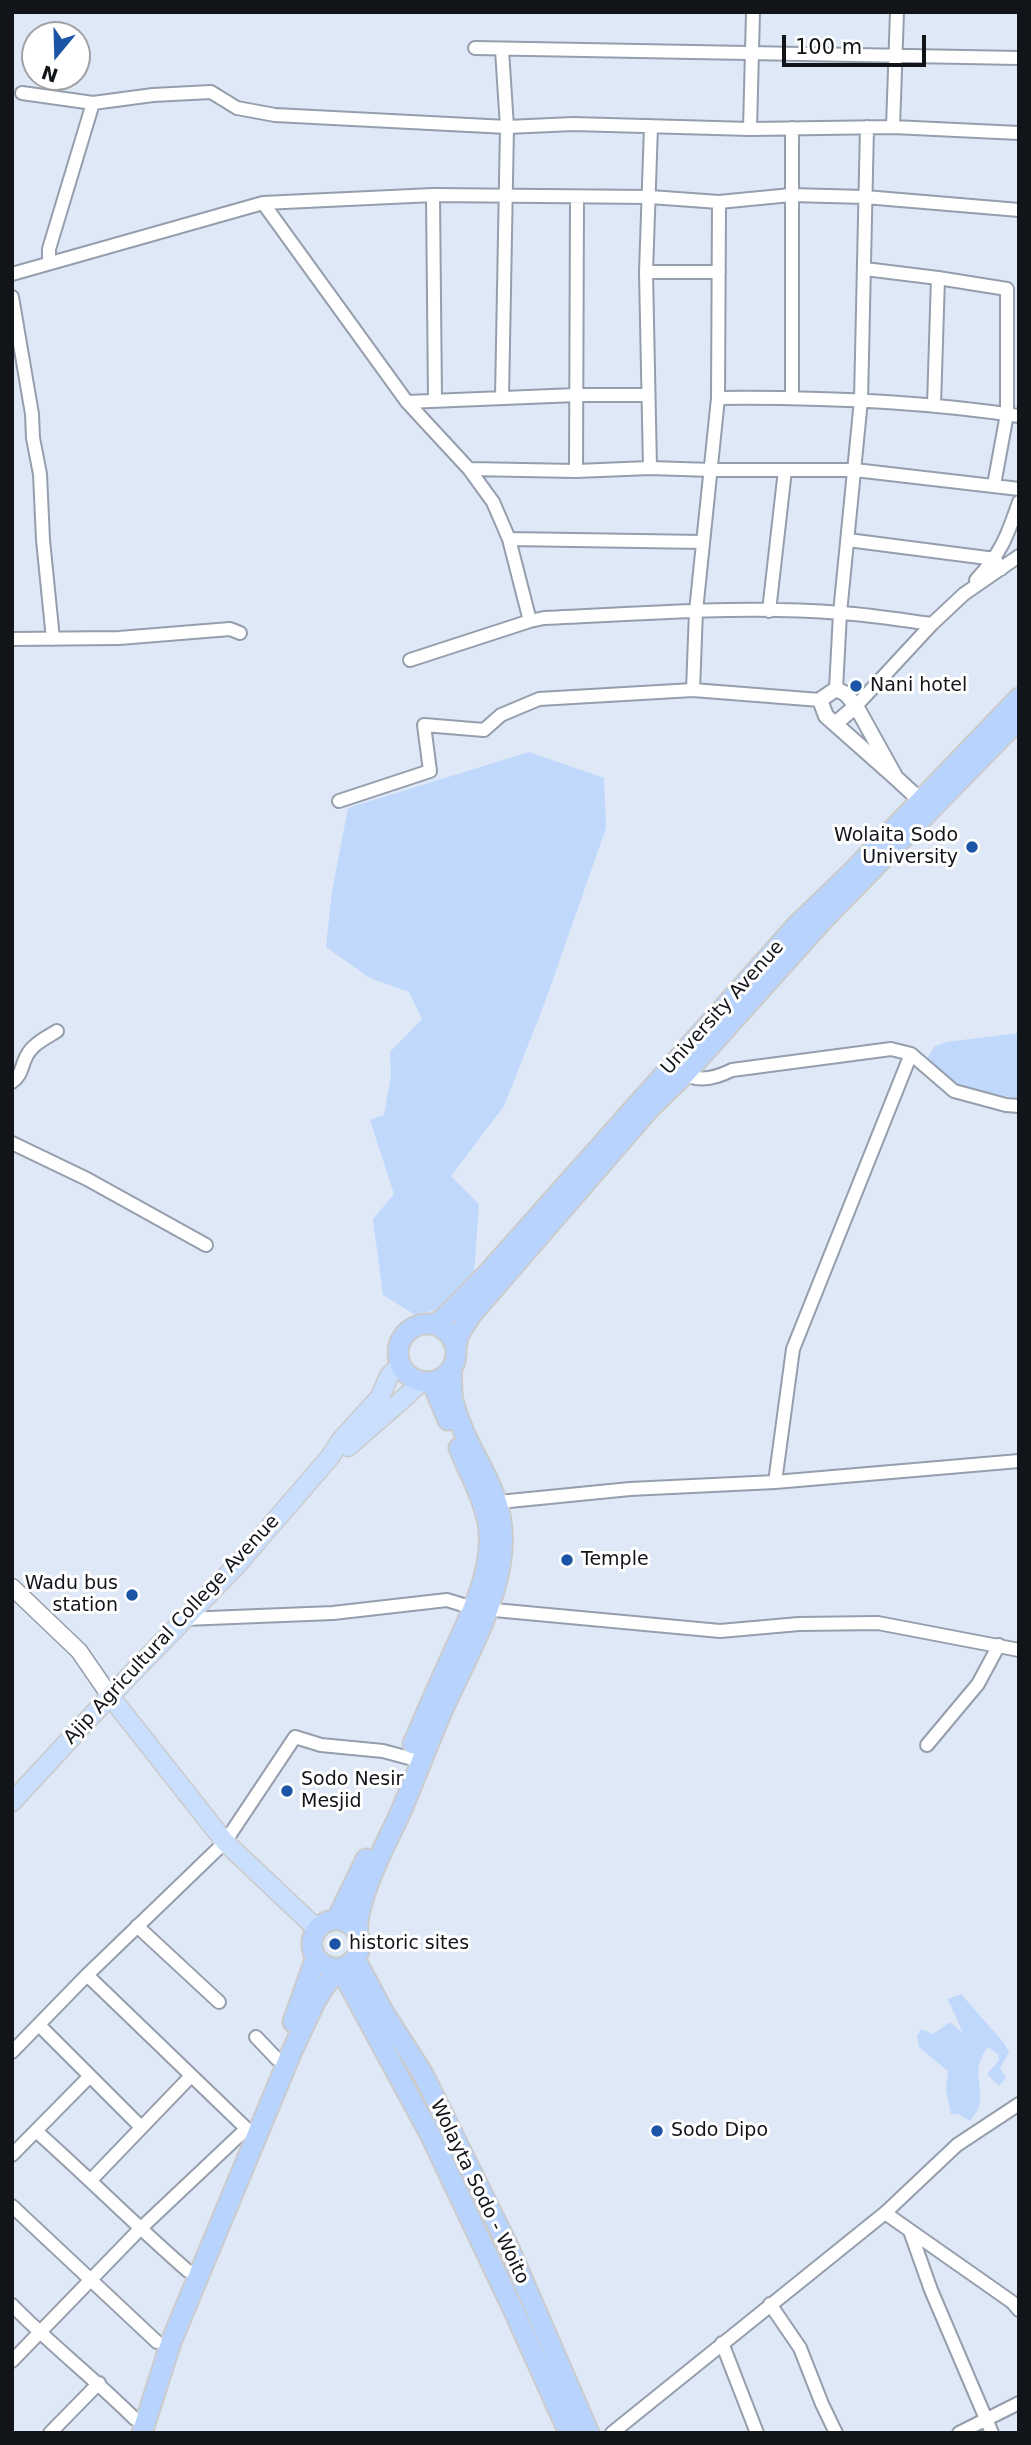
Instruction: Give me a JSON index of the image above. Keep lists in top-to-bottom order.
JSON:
{
  "streets": {
    "highway": ["University Avenue", "Wolayta Sodo - Woito"],
    "main road": ["Ajip Agricultural College Avenue"]
  },
  "places": [
    "Nani hotel",
    "Wolaita Sodo University",
    "Temple",
    "Wadu bus station",
    "Sodo Nesir Mesjid",
    "historic sites",
    "Sodo Dipo"
  ],
  "scale_bar": "100 m",
  "north": "bottom"
}
